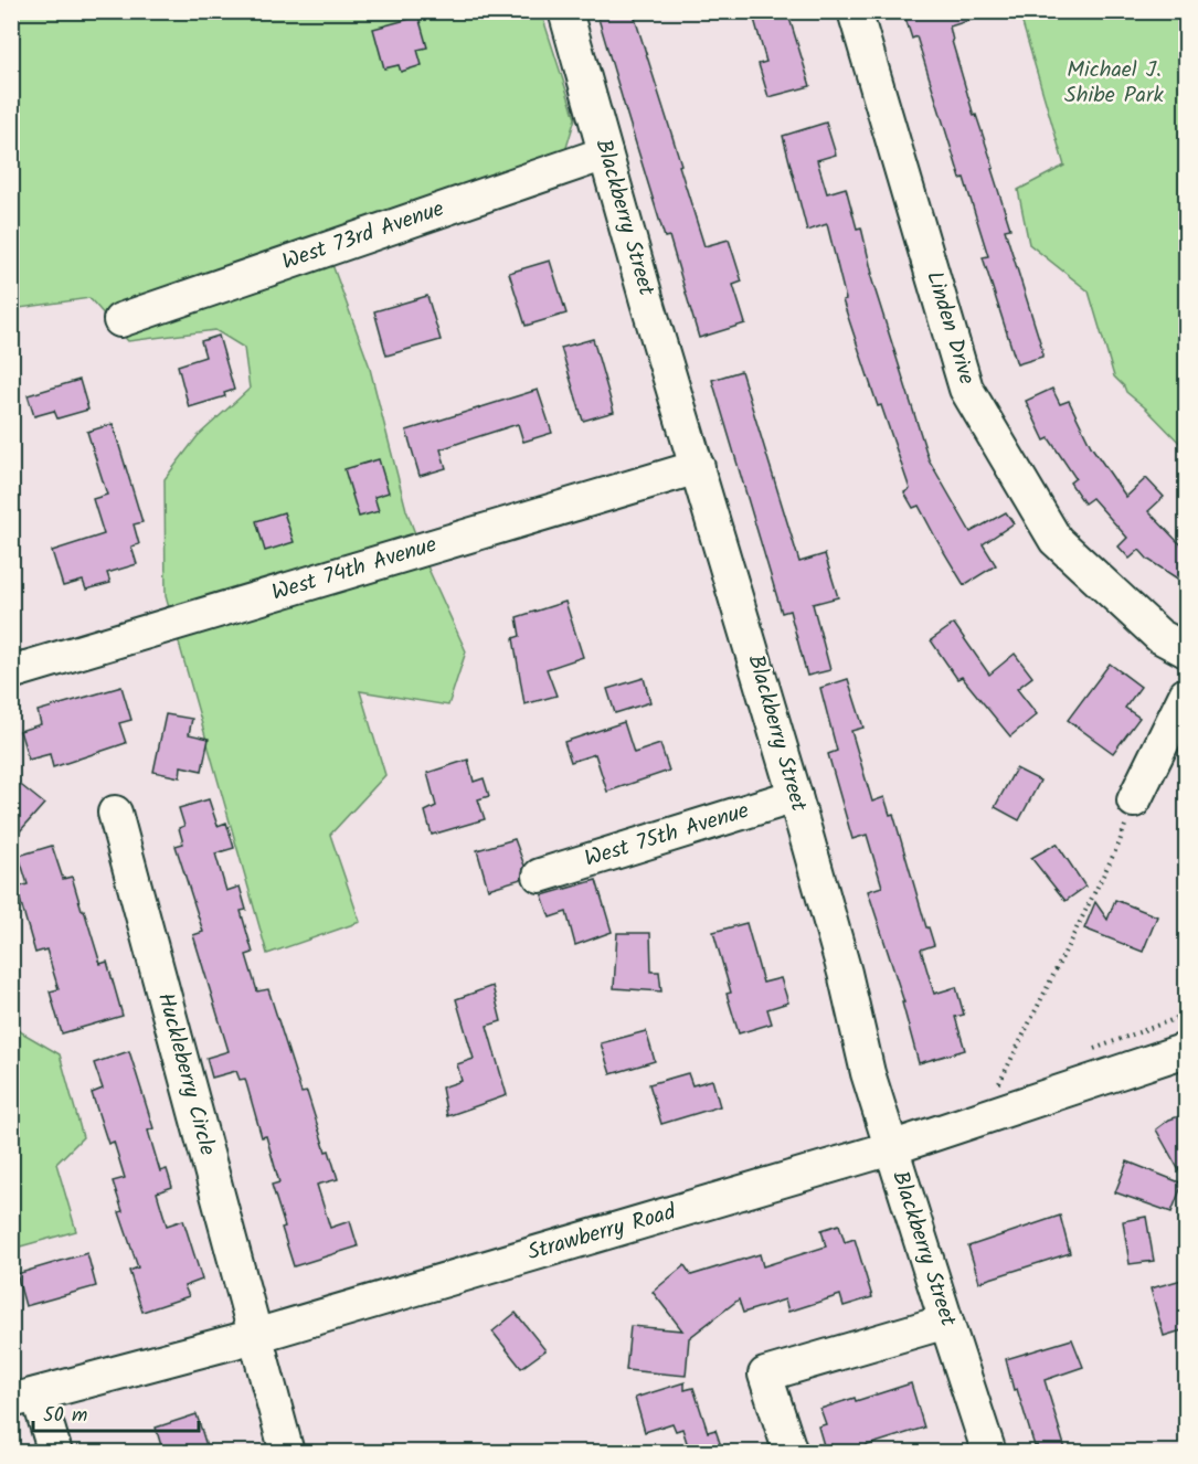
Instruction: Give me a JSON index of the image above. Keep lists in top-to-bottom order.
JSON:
{
  "streets": {
    "street": [
      "Blackberry Street",
      "West 73rd Avenue",
      "Linden Drive",
      "West 74th Avenue",
      "West 75th Avenue",
      "Huckleberry Circle",
      "Strawberry Road"
    ]
  },
  "crossings": [
    ["Blackberry Street", "West 73rd Avenue"],
    ["Blackberry Street", "West 74th Avenue"],
    ["Blackberry Street", "West 75th Avenue"],
    ["Blackberry Street", "Strawberry Road"],
    ["Huckleberry Circle", "Strawberry Road"]
  ],
  "parks": ["Michael J. Shibe Park"],
  "scale_bar": "50 m"
}
